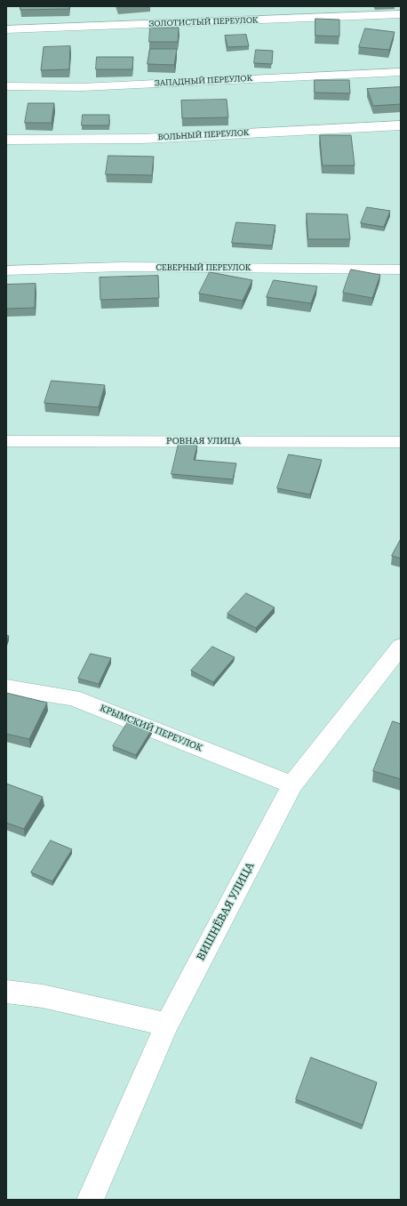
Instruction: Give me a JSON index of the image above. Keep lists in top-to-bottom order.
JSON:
{
  "streets": {
    "street": [
      "ЗОЛОТИСТЫЙ ПЕРЕУЛОК",
      "ЗАПАДНЫЙ ПЕРЕУЛОК",
      "ВОЛЬНЫЙ ПЕРЕУЛОК",
      "СЕВЕРНЫЙ ПЕРЕУЛОК",
      "РОВНАЯ УЛИЦА",
      "КРЫМСКИЙ ПЕРЕУЛОК",
      "ВИШНЁВАЯ УЛИЦА"
    ]
  },
  "crossings": [
    ["КРЫМСКИЙ ПЕРЕУЛОК", "ВИШНЁВАЯ УЛИЦА"]
  ]
}
